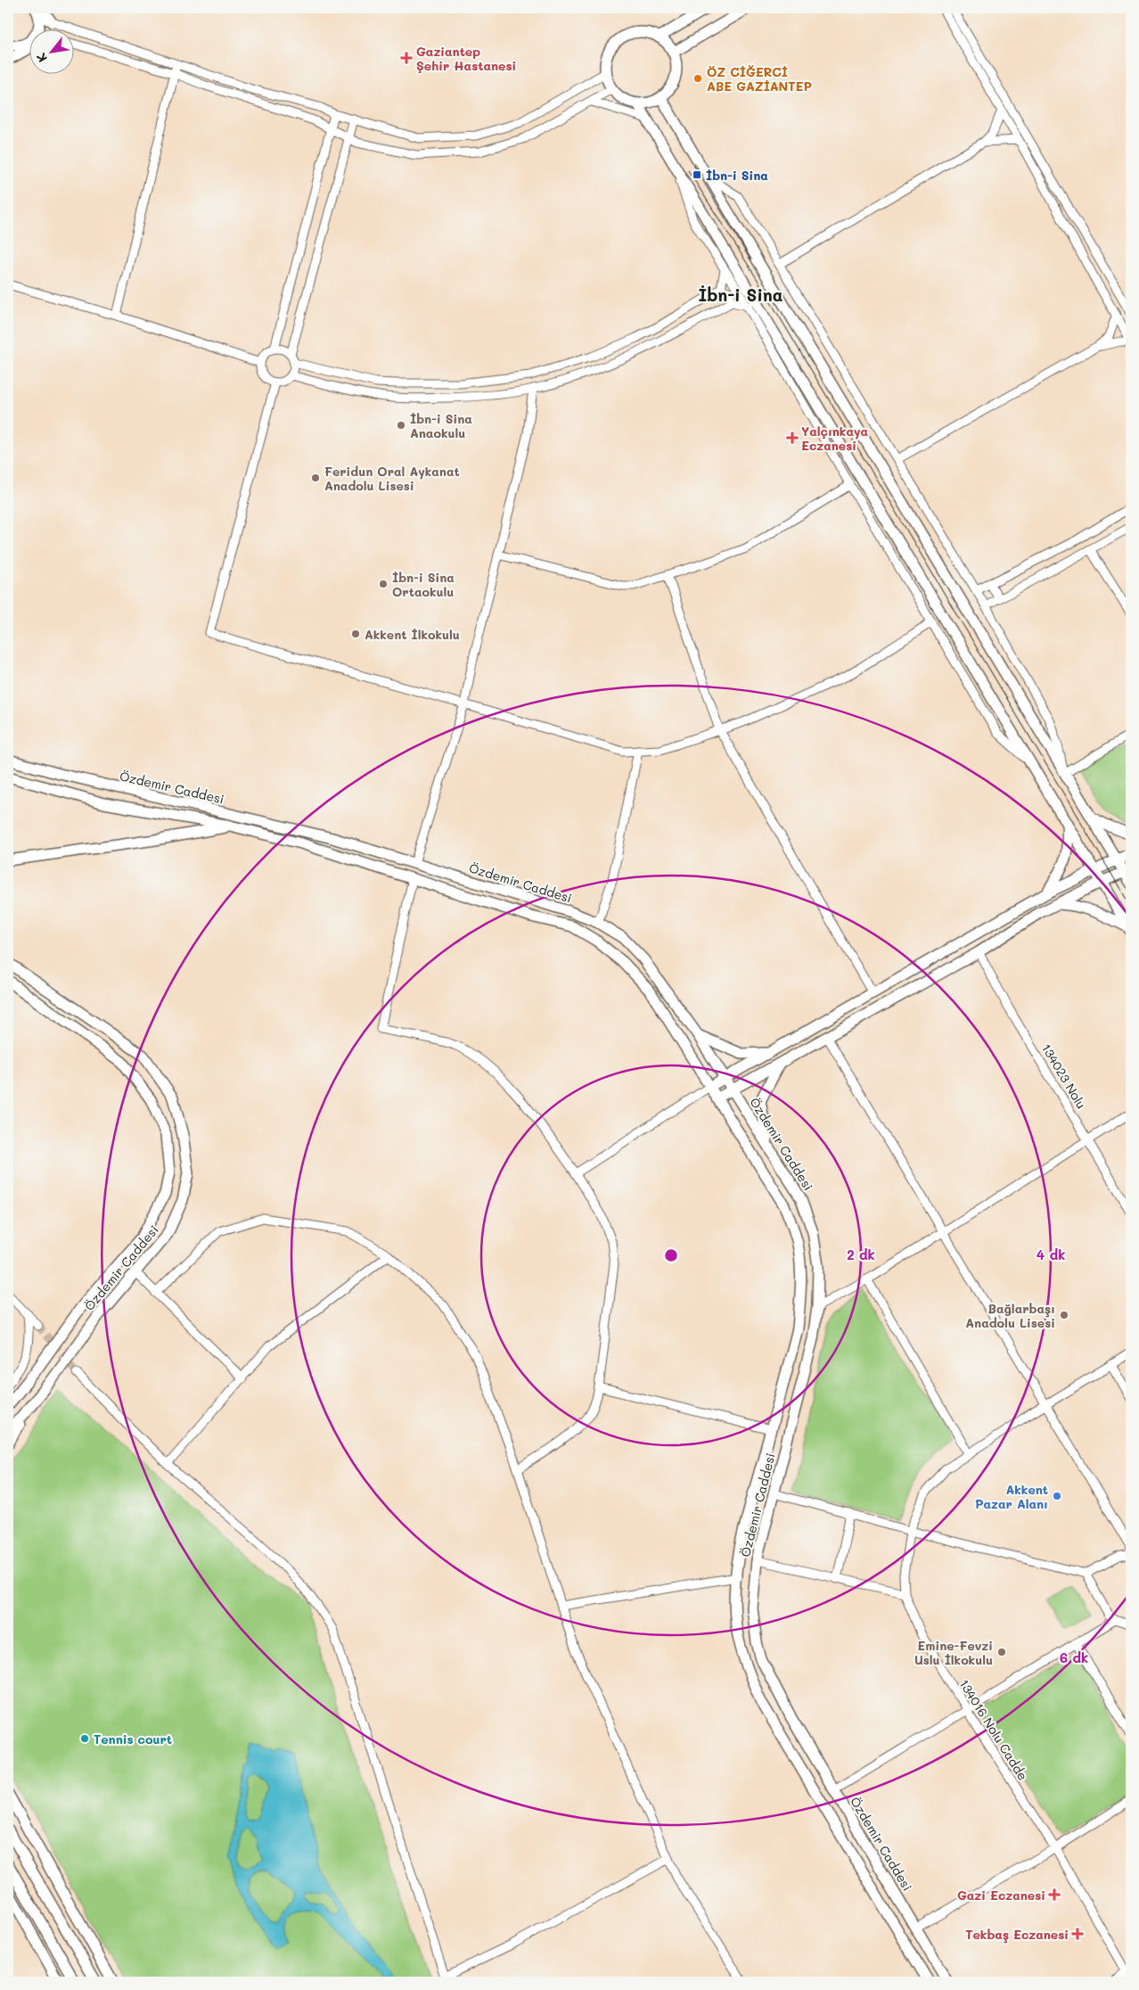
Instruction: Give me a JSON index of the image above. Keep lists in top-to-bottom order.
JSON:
{
  "streets": {
    "main road": ["Özdemir Caddesi"],
    "street": ["134023 Nolu", "134016 Nolu Cadde"]
  },
  "districts": ["İbn-i Sina"],
  "places": {
    "health": [
      "Gaziantep Şehir Hastanesi",
      "Yalçınkaya Eczanesi",
      "Gazi Eczanesi",
      "Tekbaş Eczanesi"
    ],
    "other": [
      "ÖZ CİĞERCİ ABE GAZİANTEP",
      "İbn-i Sina Anaokulu",
      "Feridun Oral Aykanat Anadolu Lisesi",
      "İbn-i Sina Ortaokulu",
      "Akkent İlkokulu",
      "Bağlarbaşı Anadolu Lisesi",
      "Akkent Pazar Alanı",
      "Emine-Fevzi Uslu İlkokulu",
      "Tennis court"
    ],
    "transit": ["İbn-i Sina"]
  },
  "north": "bottom left",
  "rings": ["2 dk", "4 dk", "6 dk"]
}
